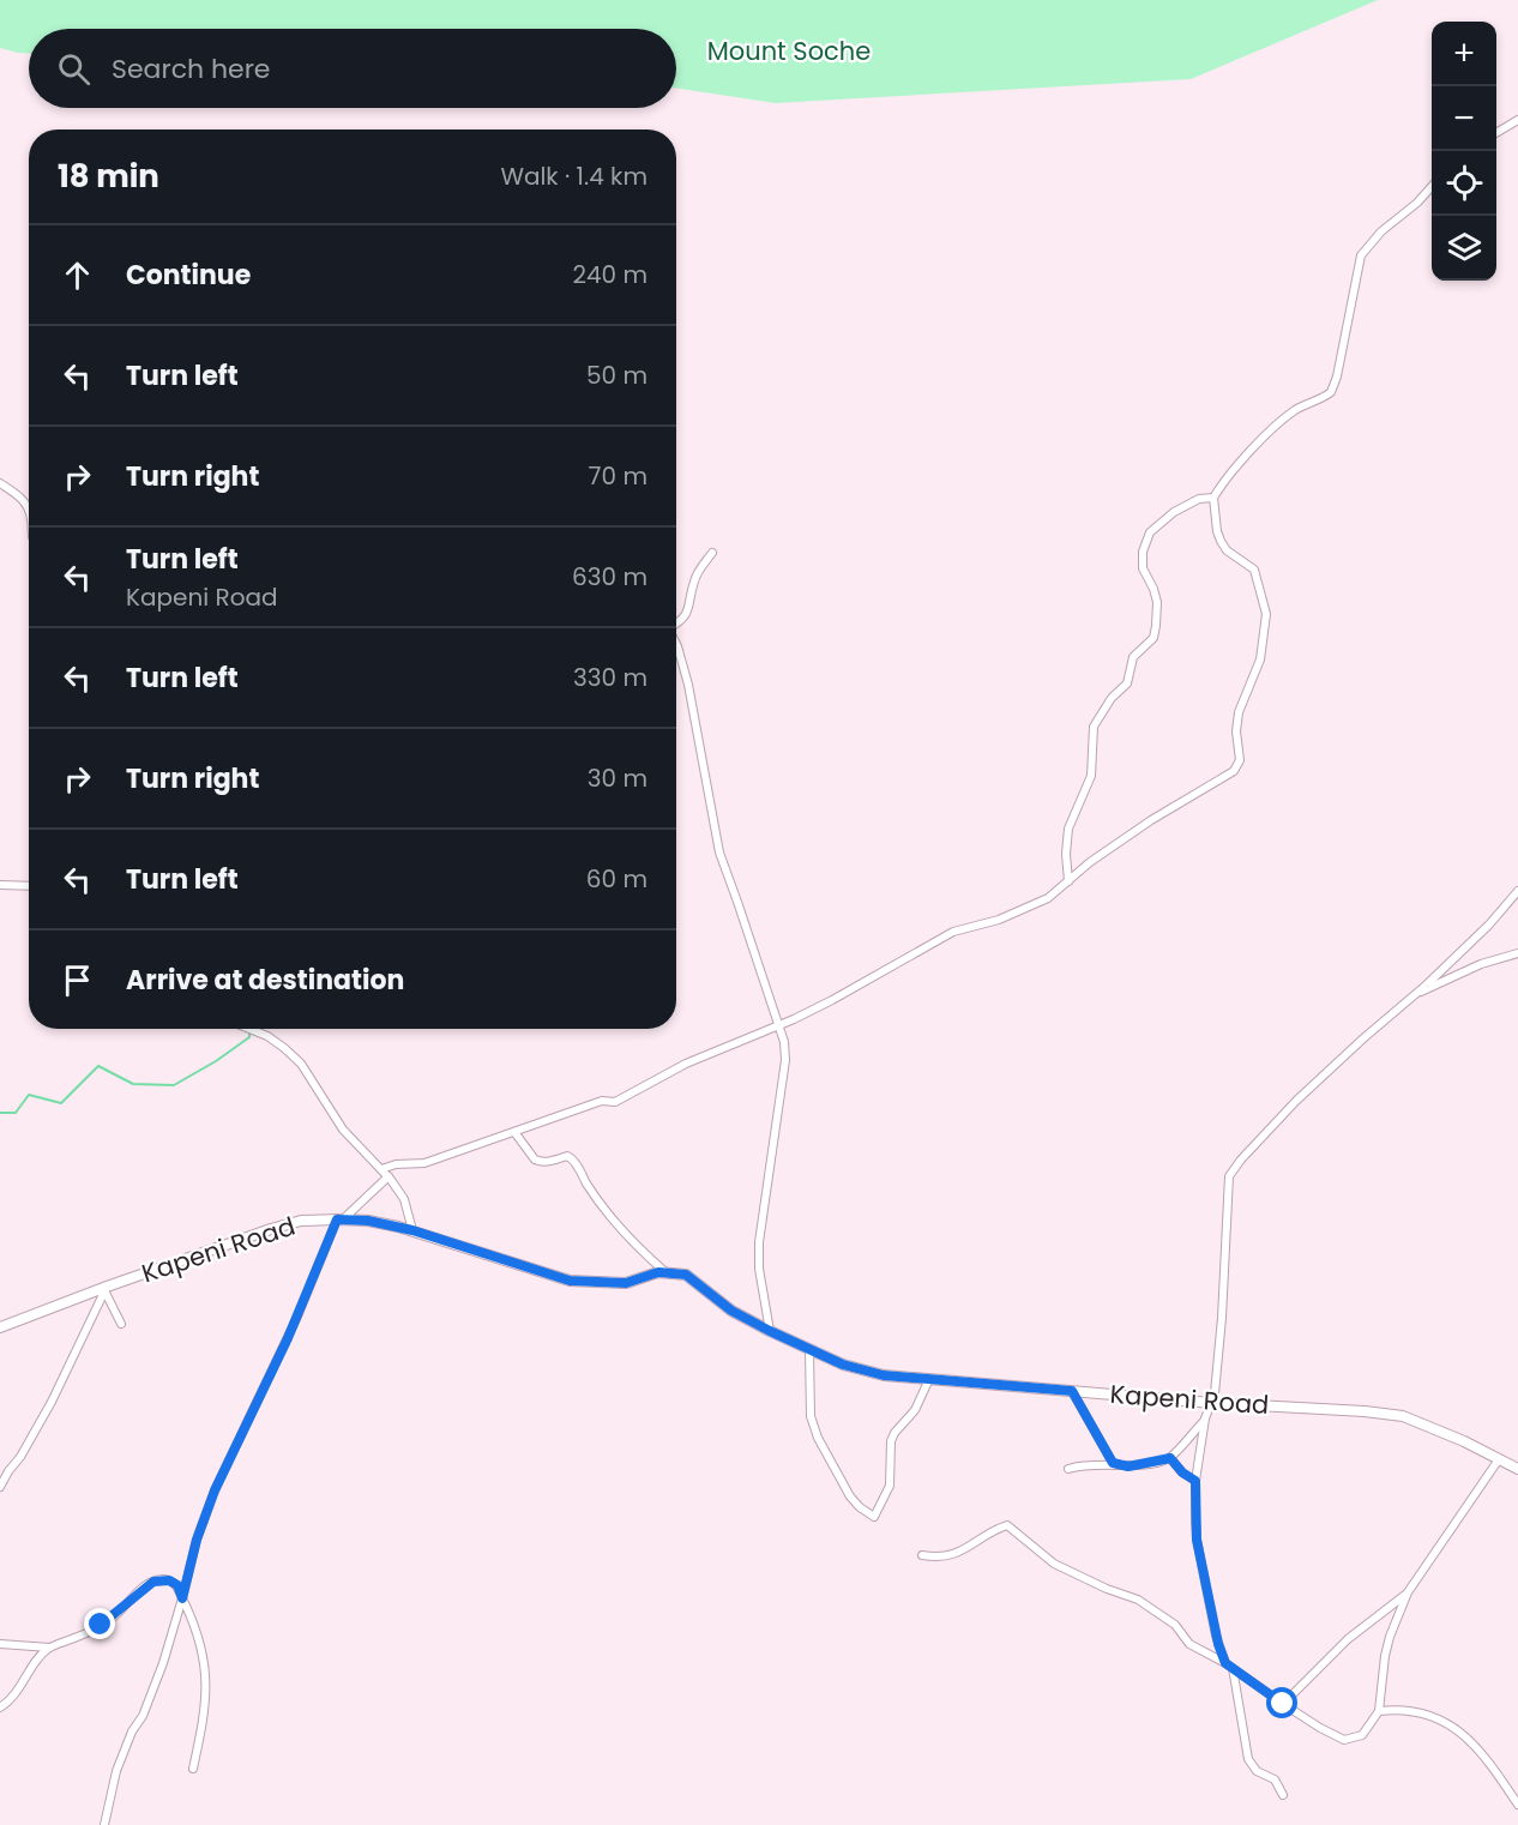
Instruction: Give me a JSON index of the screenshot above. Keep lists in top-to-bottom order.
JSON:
{
  "streets": {
    "main road": ["Kapeni Road"]
  },
  "parks": ["Mount Soche"],
  "page": {
    "map_buttons": ["+", "−"],
    "search": "Search here",
    "heading": ["18 min", "Walk · 1.4 km"],
    "list": [
      ["Continue", "240 m"],
      ["Turn left", "50 m"],
      ["Turn right", "70 m"],
      ["Turn left", "Kapeni Road", "630 m"],
      ["Turn left", "330 m"],
      ["Turn right", "30 m"],
      ["Turn left", "60 m"],
      "Arrive at destination"
    ]
  }
}
